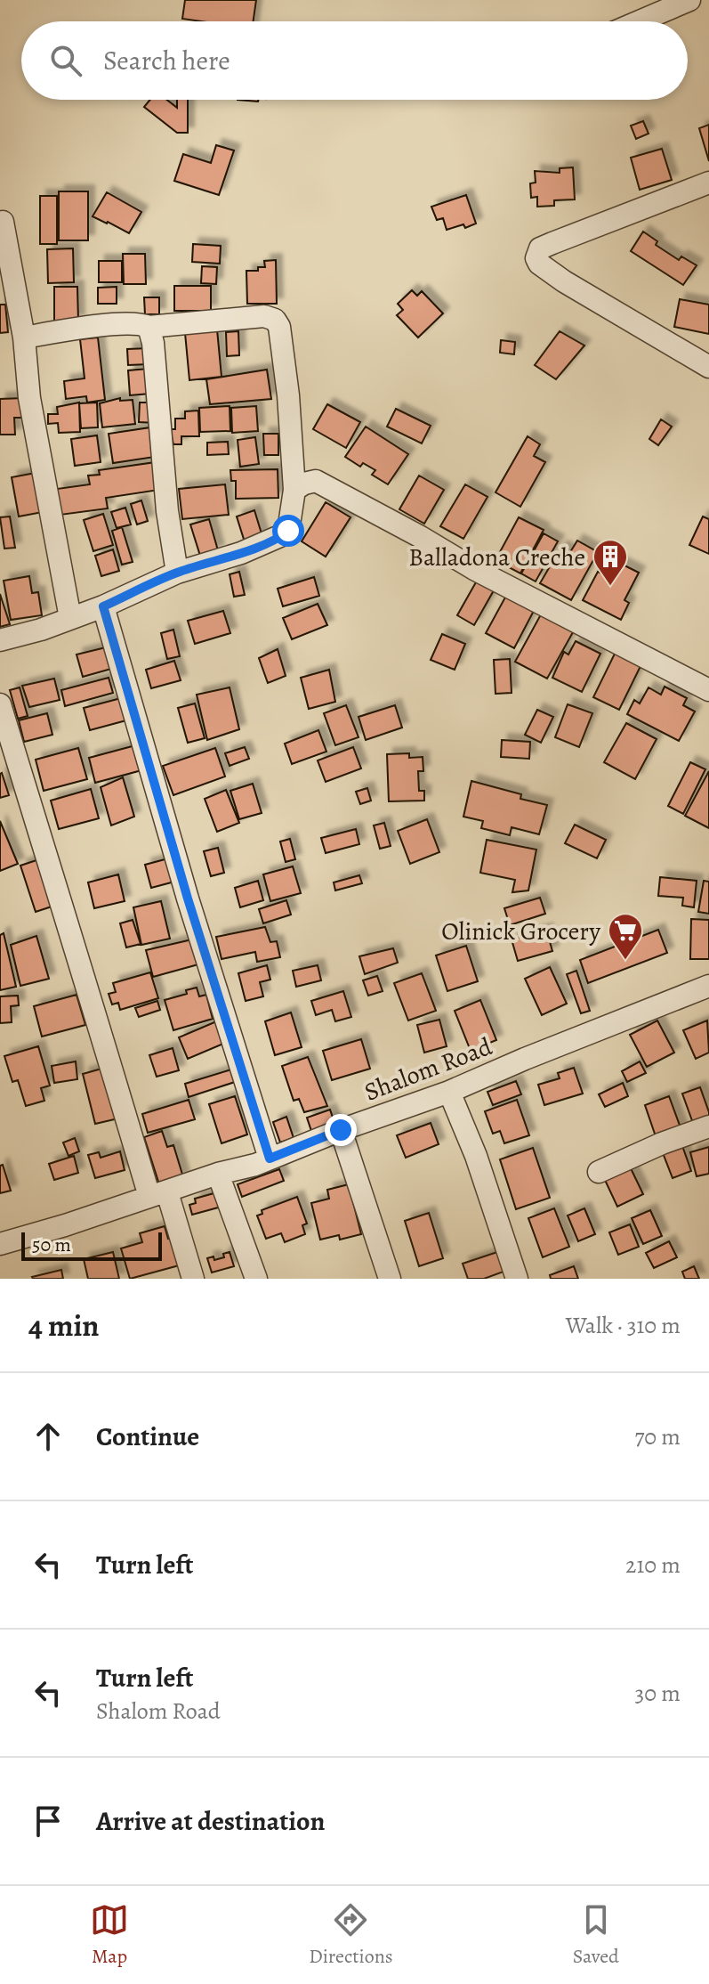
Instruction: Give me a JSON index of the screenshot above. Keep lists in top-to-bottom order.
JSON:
{
  "streets": {
    "street": ["Shalom Road"]
  },
  "places": {
    "building": ["Balladona Creche"],
    "supermarket": ["Olinick Grocery"]
  },
  "scale_bar": "50 m",
  "page": {
    "search": "Search here",
    "scale": "50 m",
    "heading": ["4 min", "Walk · 310 m"],
    "list": [
      ["Continue", "70 m"],
      ["Turn left", "210 m"],
      ["Turn left", "Shalom Road", "30 m"],
      "Arrive at destination"
    ],
    "nav": ["Map", "Directions", "Saved"]
  }
}
